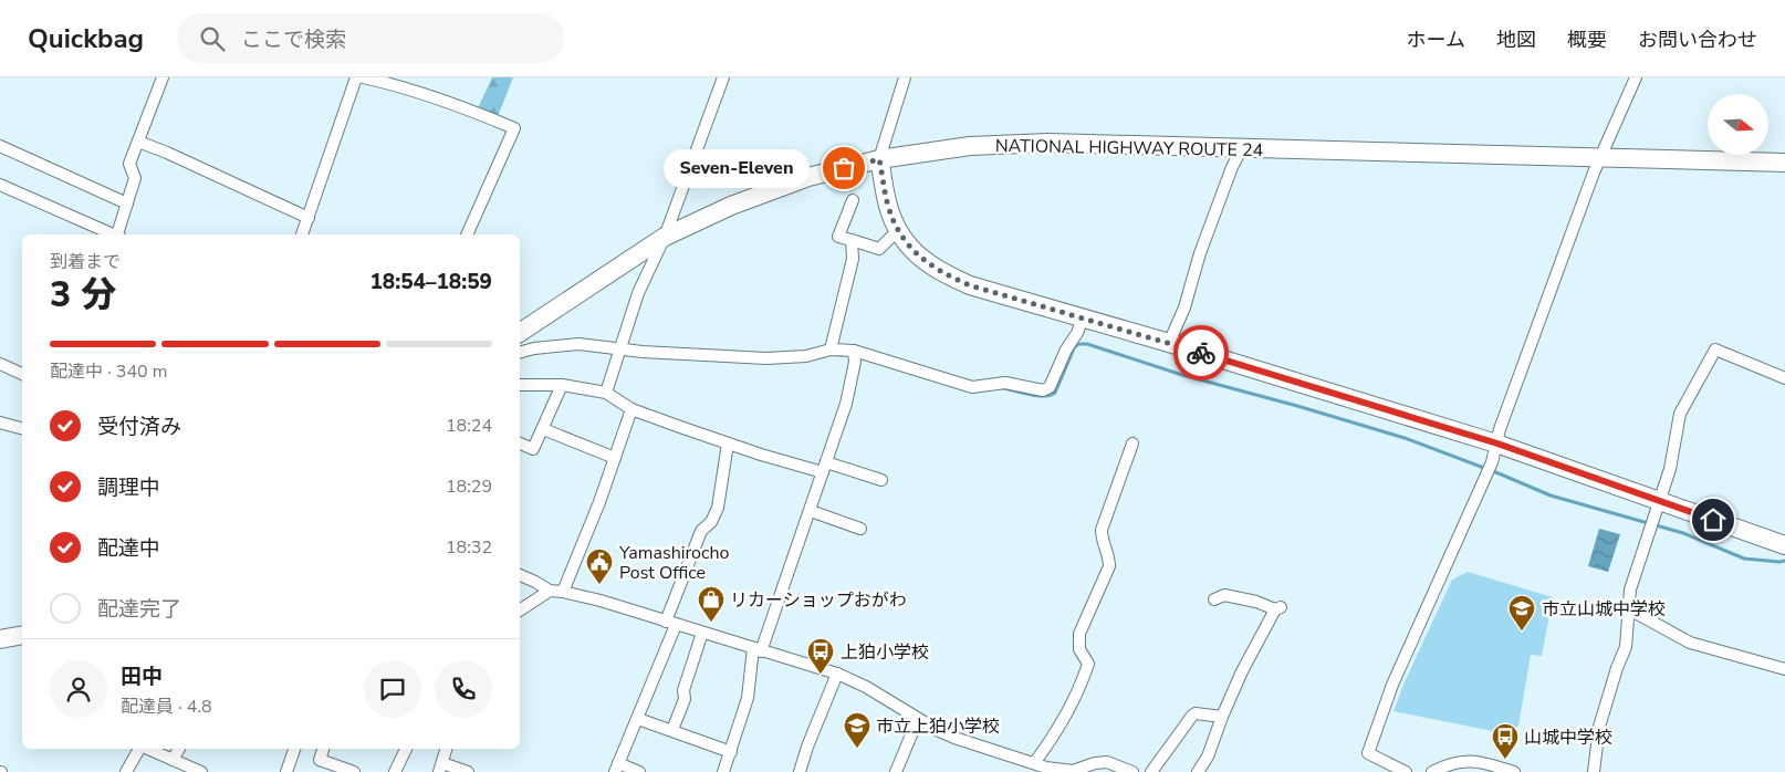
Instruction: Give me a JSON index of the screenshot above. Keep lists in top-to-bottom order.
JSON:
{
  "streets": {
    "main road": ["NATIONAL HIGHWAY ROUTE 24"]
  },
  "places": {
    "other": ["Seven-Eleven"],
    "public building": ["Yamashirocho Post Office"],
    "shop": ["リカーショップおがわ"],
    "school or university": ["市立山城中学校", "市立上狛小学校"],
    "bus stop": ["上狛小学校", "山城中学校"]
  },
  "north": "right",
  "page": {
    "header": "Quickbag",
    "search": "ここで検索",
    "nav": [
      "ホーム",
      "地図",
      "概要",
      "お問い合わせ"
    ],
    "bubble": "Seven-Eleven",
    "heading": ["3 分", "到着まで", "18:54–18:59"],
    "panel": ["田中", "配達員 · 4.8"],
    "bar": "配達中 · 340 m",
    "list": [
      ["受付済み", "18:24"],
      ["調理中", "18:29"],
      ["配達中", "18:32"],
      "配達完了"
    ]
  }
}
